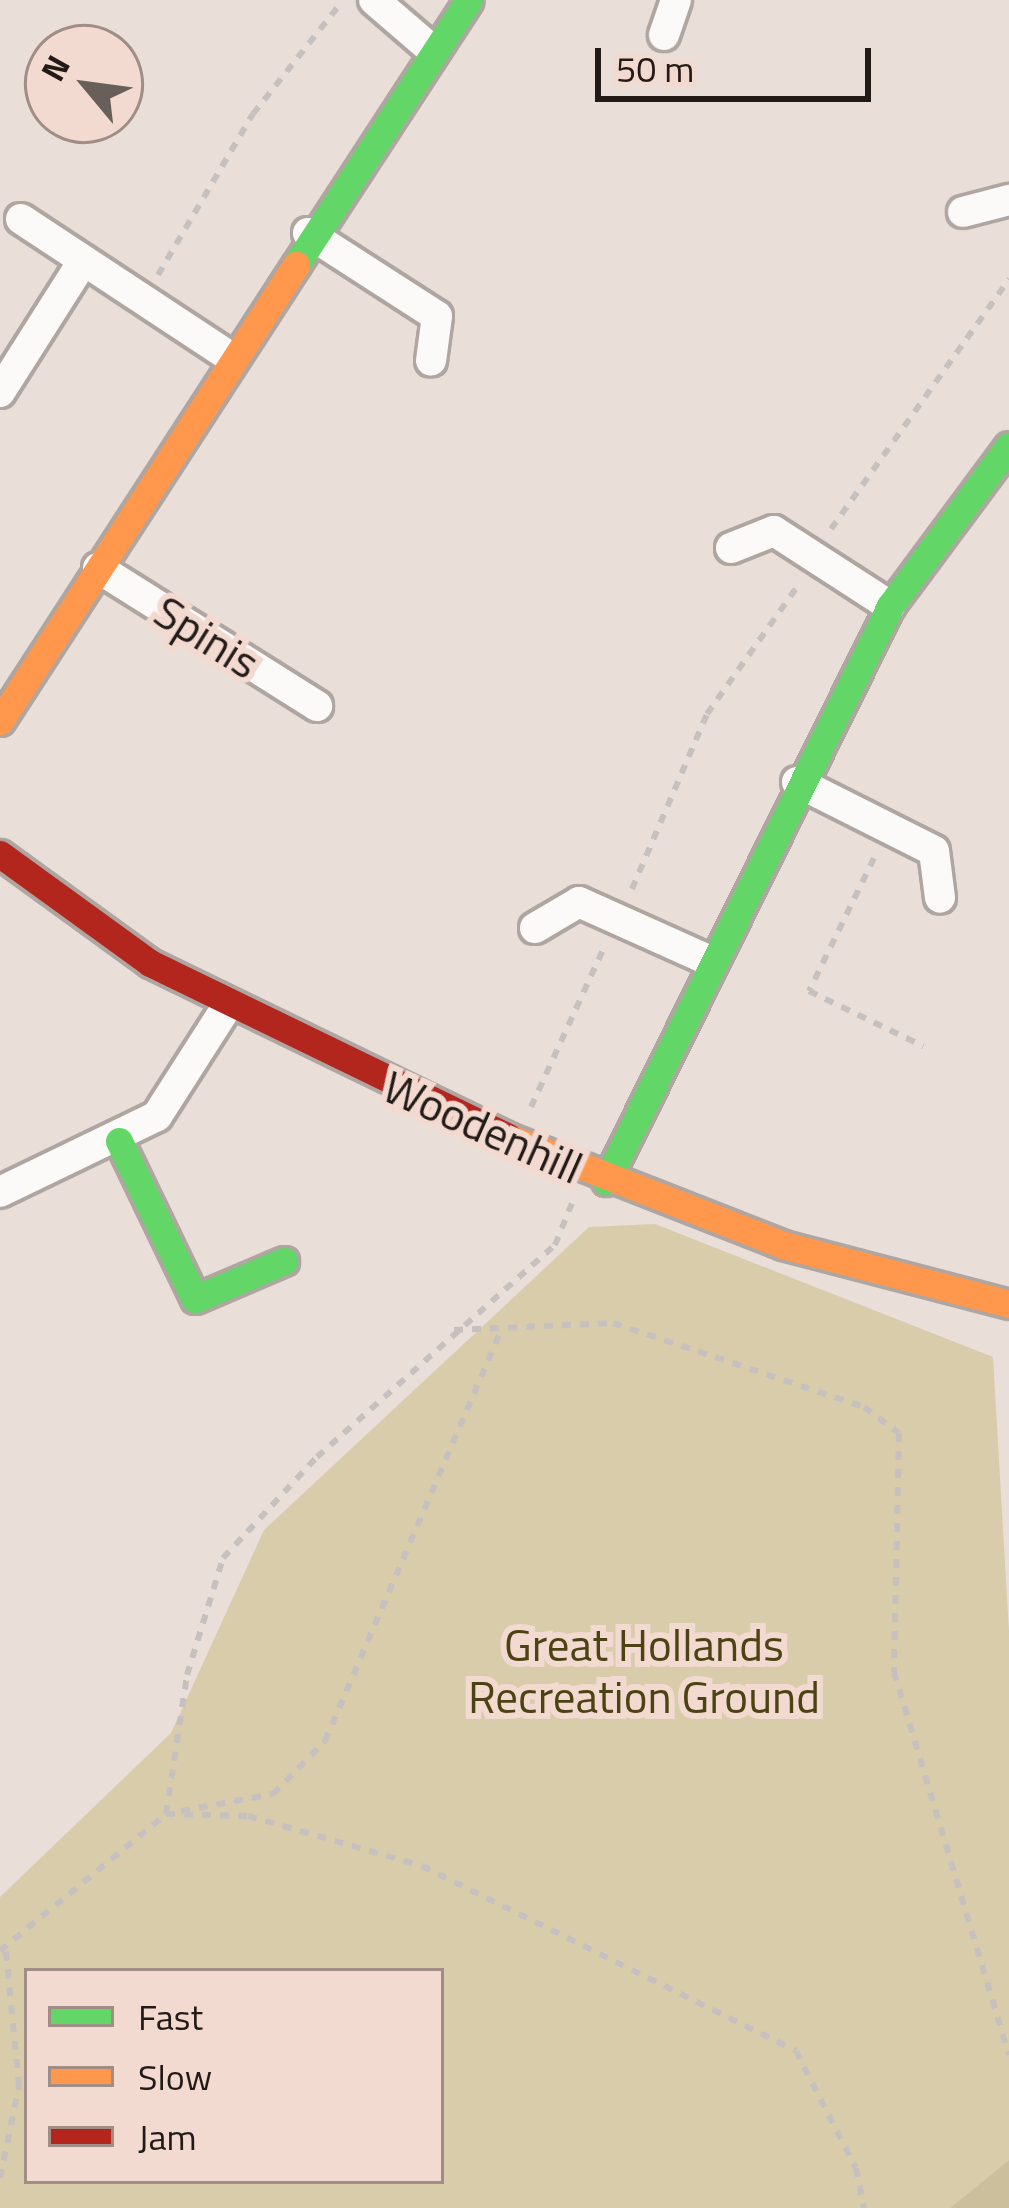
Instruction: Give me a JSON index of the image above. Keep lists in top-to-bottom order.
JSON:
{
  "streets": {
    "street": ["Spinis", "Woodenhill"]
  },
  "parks": ["Great Hollands Recreation Ground"],
  "legend": ["Fast", "Slow", "Jam"],
  "scale_bar": "50 m",
  "north": "top left"
}
